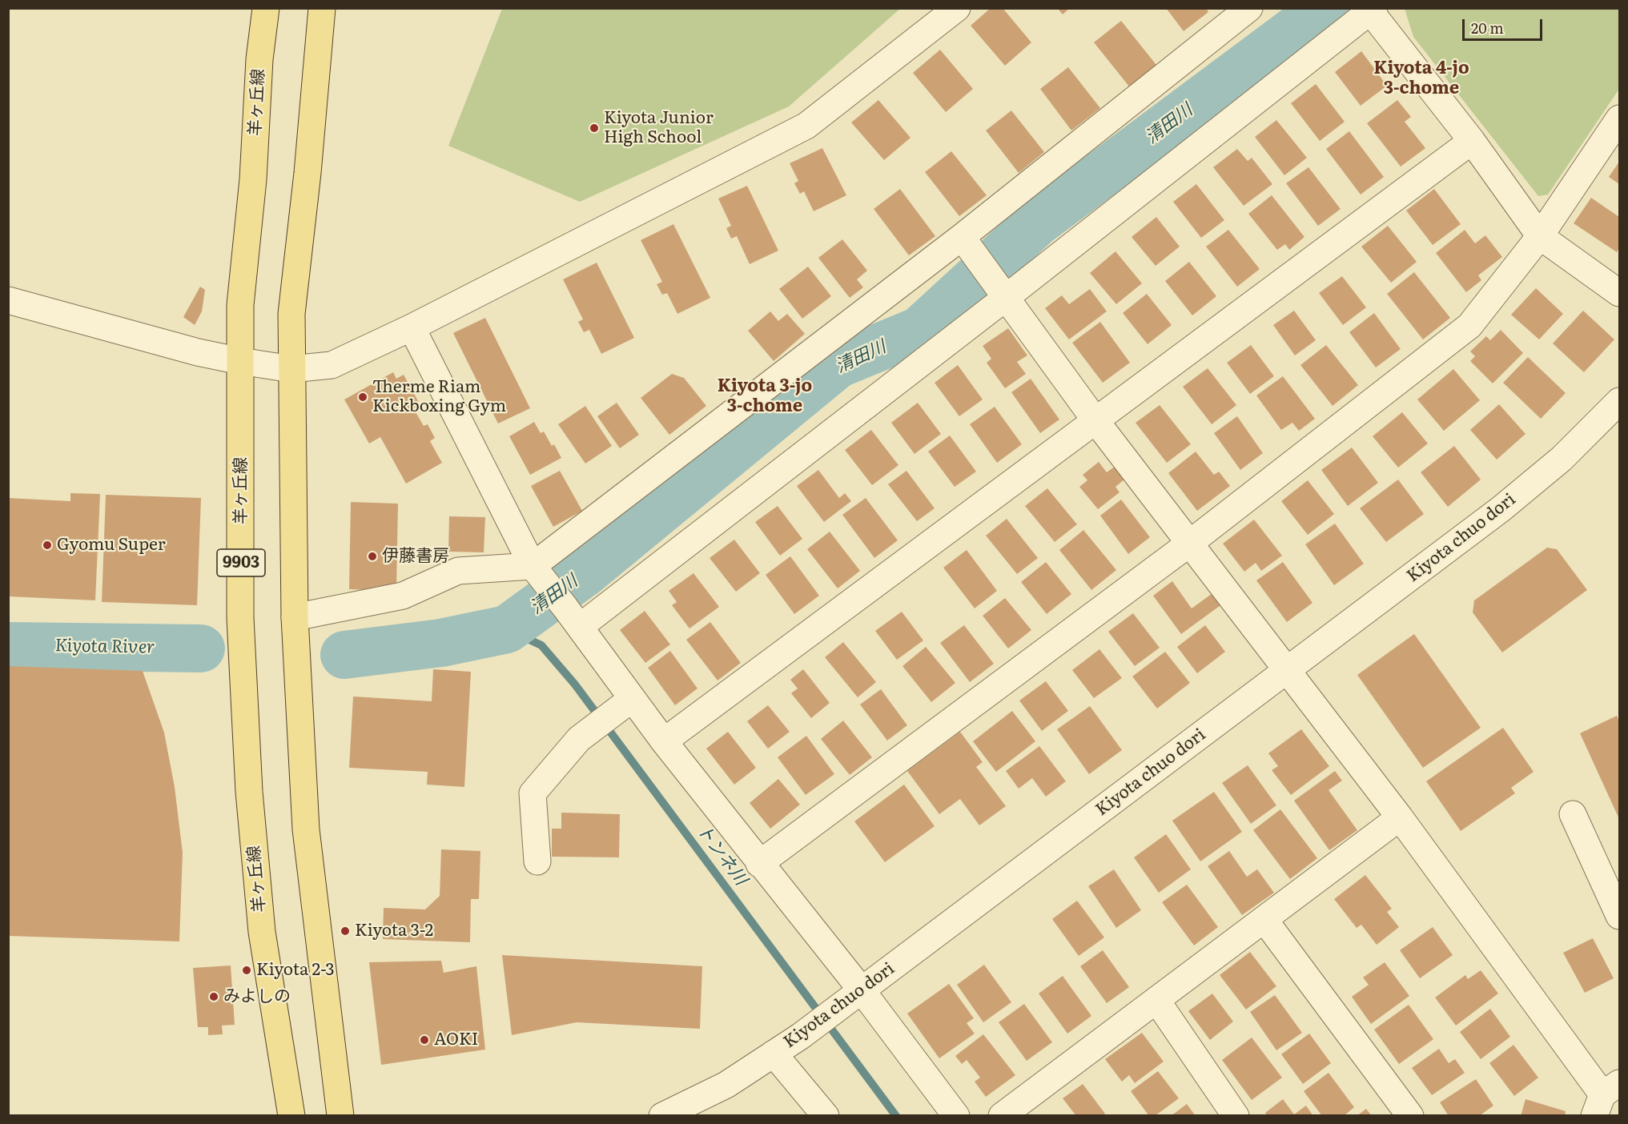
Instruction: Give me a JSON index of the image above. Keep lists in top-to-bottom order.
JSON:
{
  "streets": {
    "main road": ["羊ヶ丘線", "9903"],
    "street": ["Kiyota chuo dori"]
  },
  "districts": ["Kiyota 4-jo 3-chome", "Kiyota 3-jo 3-chome"],
  "water": ["清田川", "Kiyota River", "トンネ川"],
  "places": [
    "Kiyota Junior High School",
    "Therme Riam Kickboxing Gym",
    "Gyomu Super",
    "伊藤書房",
    "Kiyota 3-2",
    "Kiyota 2-3",
    "みよしの",
    "AOKI"
  ],
  "scale_bar": "20 m"
}
